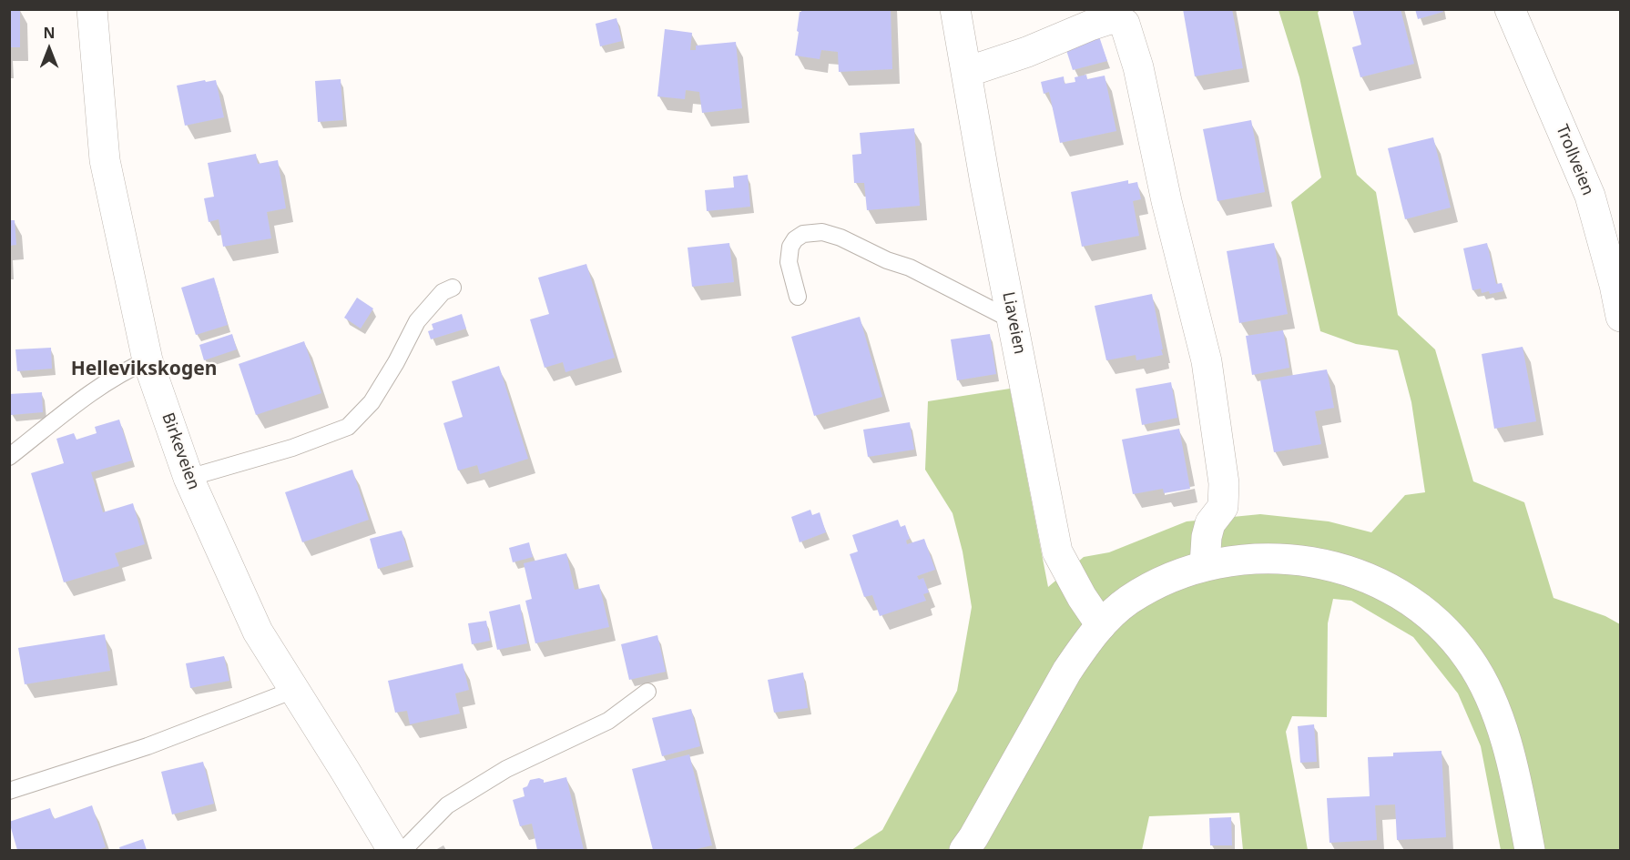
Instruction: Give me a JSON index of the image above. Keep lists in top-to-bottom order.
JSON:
{
  "streets": {
    "street": ["Trollveien", "Liaveien", "Birkeveien"]
  },
  "districts": ["Hellevikskogen"],
  "north": "top"
}
